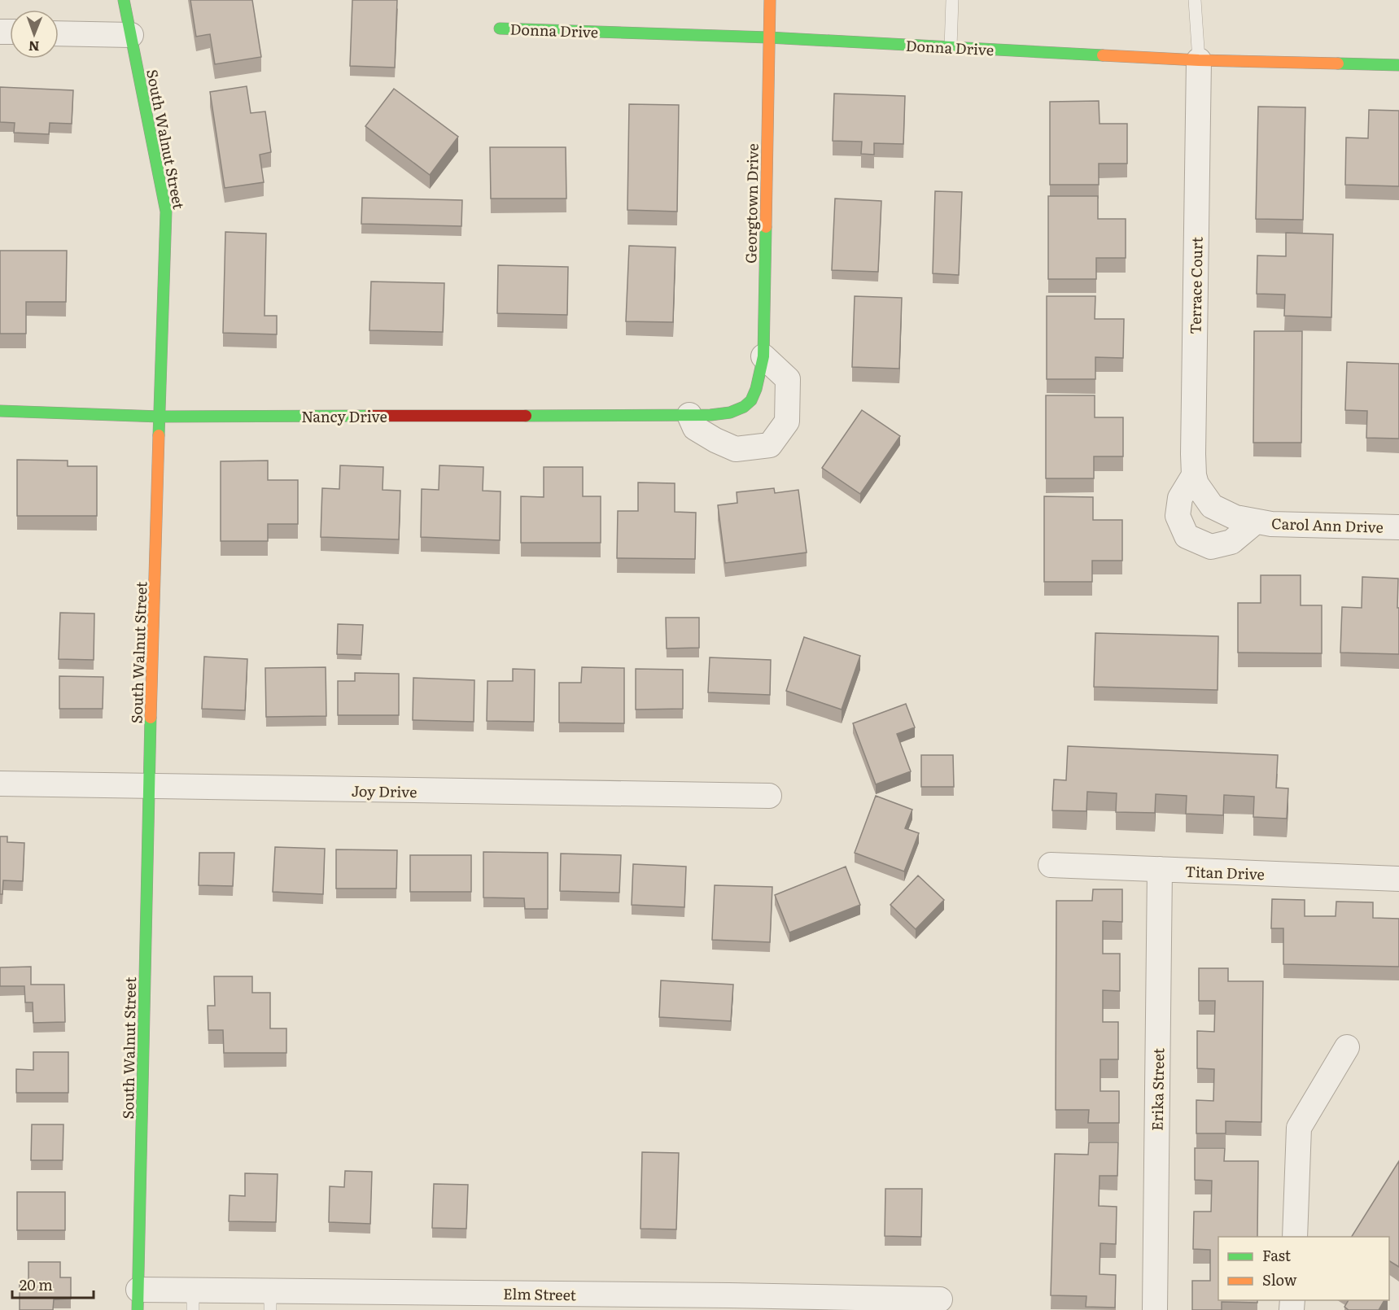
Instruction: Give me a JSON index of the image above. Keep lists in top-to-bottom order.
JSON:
{
  "streets": {
    "street": [
      "Donna Drive",
      "South Walnut Street",
      "Georgtown Drive",
      "Terrace Court",
      "Nancy Drive",
      "Carol Ann Drive",
      "Joy Drive",
      "Titan Drive",
      "Erika Street",
      "Elm Street"
    ]
  },
  "crossings": [
    ["Donna Drive", "Georgtown Drive"],
    ["Donna Drive", "Terrace Court"],
    ["South Walnut Street", "Nancy Drive"],
    ["South Walnut Street", "Joy Drive"],
    ["South Walnut Street", "Elm Street"],
    ["Georgtown Drive", "Nancy Drive"],
    ["Terrace Court", "Carol Ann Drive"],
    ["Titan Drive", "Erika Street"]
  ],
  "legend": ["Fast", "Slow"],
  "scale_bar": "20 m",
  "north": "bottom"
}
